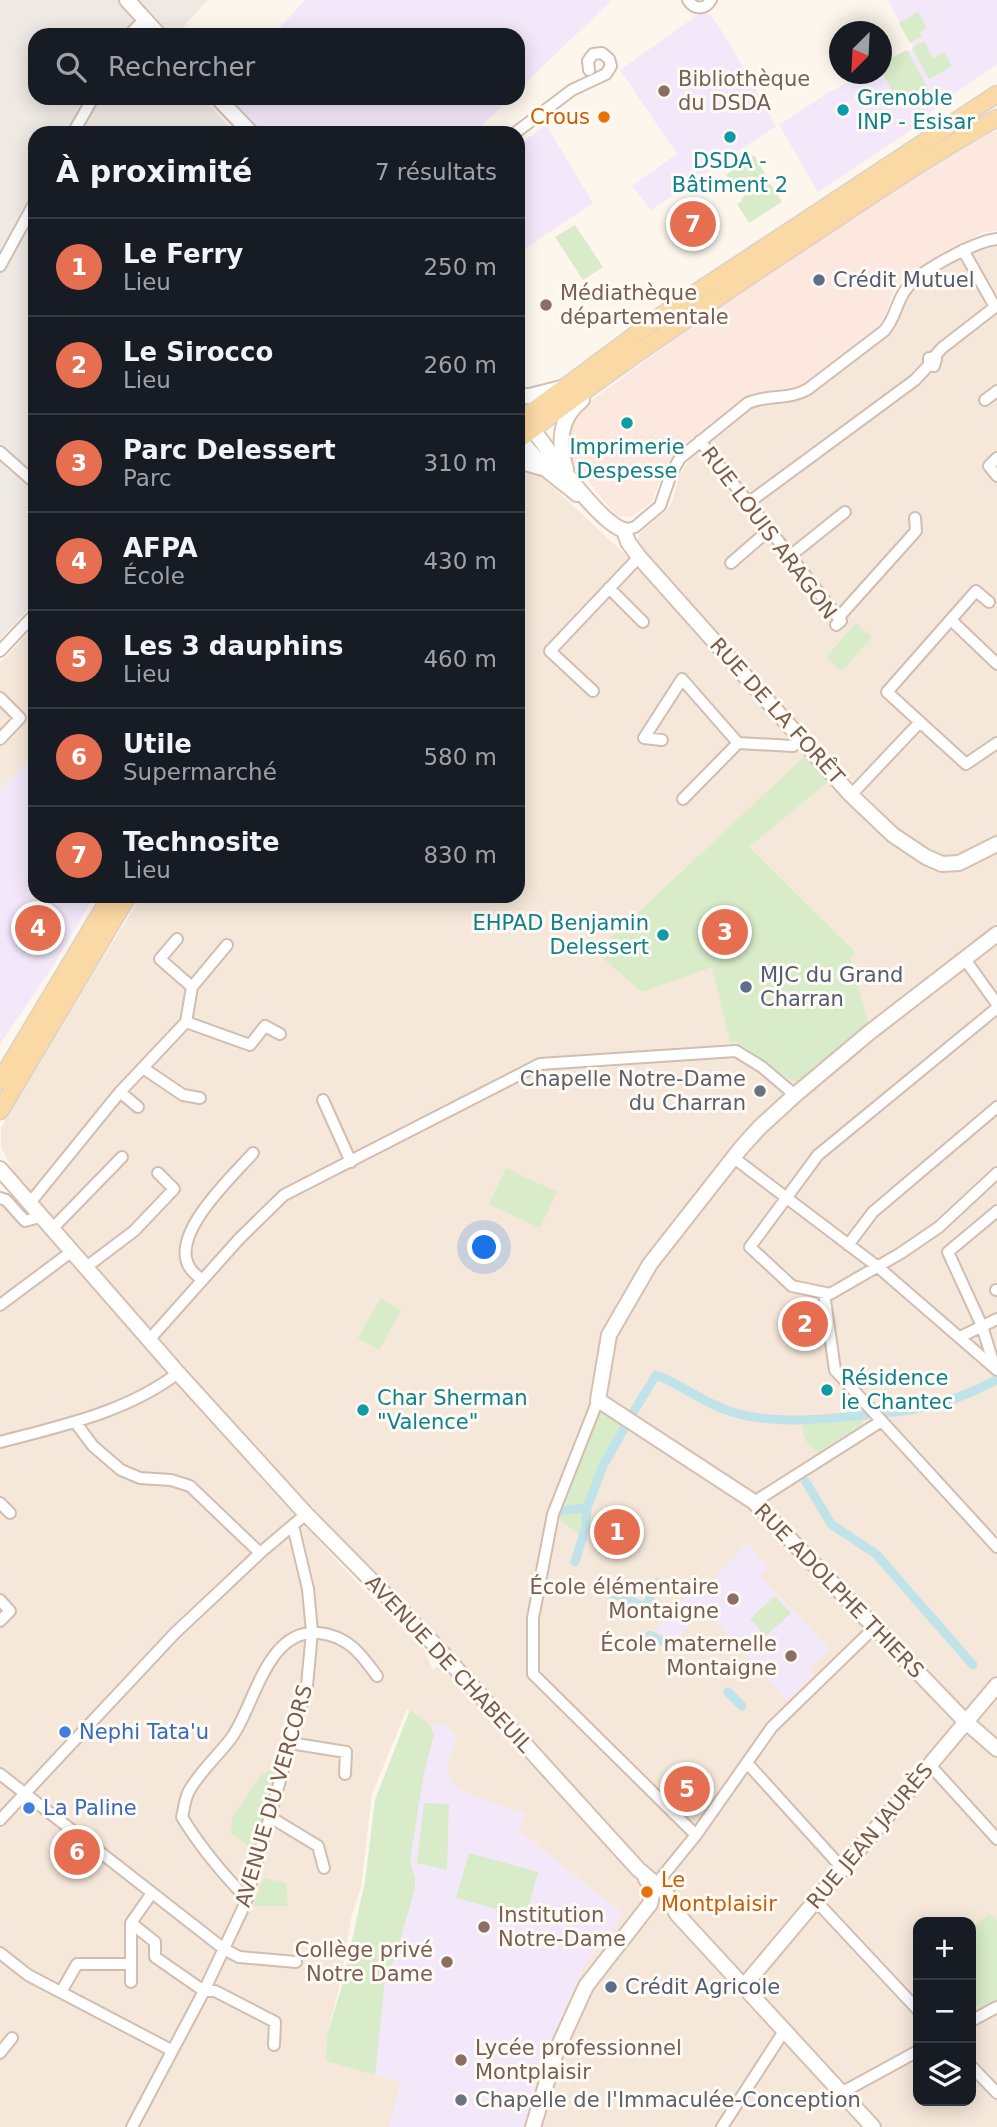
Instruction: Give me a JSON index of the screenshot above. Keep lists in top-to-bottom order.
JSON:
{
  "streets": {
    "street": [
      "RUE LOUIS ARAGON",
      "RUE DE LA FORÊT",
      "RUE ADOLPHE THIERS",
      "AVENUE DE CHABEUIL",
      "AVENUE DU VERCORS",
      "RUE JEAN JAURÈS"
    ]
  },
  "crossings": [
    ["RUE ADOLPHE THIERS", "RUE JEAN JAURÈS"],
    ["AVENUE DE CHABEUIL", "RUE JEAN JAURÈS"]
  ],
  "places": [
    "Bibliothèque du DSDA",
    "Grenoble INP - Esisar",
    "Crous",
    "DSDA - Bâtiment 2",
    "Crédit Mutuel",
    "Médiathèque départementale",
    "Imprimerie Despesse",
    "EHPAD Benjamin Delessert",
    "MJC du Grand Charran",
    "Chapelle Notre-Dame du Charran",
    "Résidence le Chantec",
    "Char Sherman \"Valence\"",
    "École élémentaire Montaigne",
    "École maternelle Montaigne",
    "Nephi Tata'u",
    "La Paline",
    "Le Montplaisir",
    "Institution Notre-Dame",
    "Collège privé Notre Dame",
    "Crédit Agricole",
    "Lycée professionnel Montplaisir",
    "Chapelle de l'Immaculée-Conception"
  ],
  "north": "bottom left",
  "page": {
    "search": "Rechercher",
    "heading": ["À proximité", "7 résultats"],
    "pins": [
      "7",
      "4",
      "3",
      "2",
      "1",
      "5",
      "6"
    ],
    "list": [
      {
        "mark": "1",
        "name": "Le Ferry",
        "note": "Lieu",
        "value": "250 m"
      },
      {
        "mark": "2",
        "name": "Le Sirocco",
        "note": "Lieu",
        "value": "260 m"
      },
      {
        "mark": "3",
        "name": "Parc Delessert",
        "note": "Parc",
        "value": "310 m"
      },
      {
        "mark": "4",
        "name": "AFPA",
        "note": "École",
        "value": "430 m"
      },
      {
        "mark": "5",
        "name": "Les 3 dauphins",
        "note": "Lieu",
        "value": "460 m"
      },
      {
        "mark": "6",
        "name": "Utile",
        "note": "Supermarché",
        "value": "580 m"
      },
      {
        "mark": "7",
        "name": "Technosite",
        "note": "Lieu",
        "value": "830 m"
      }
    ],
    "map_buttons": ["+", "−"]
  }
}
